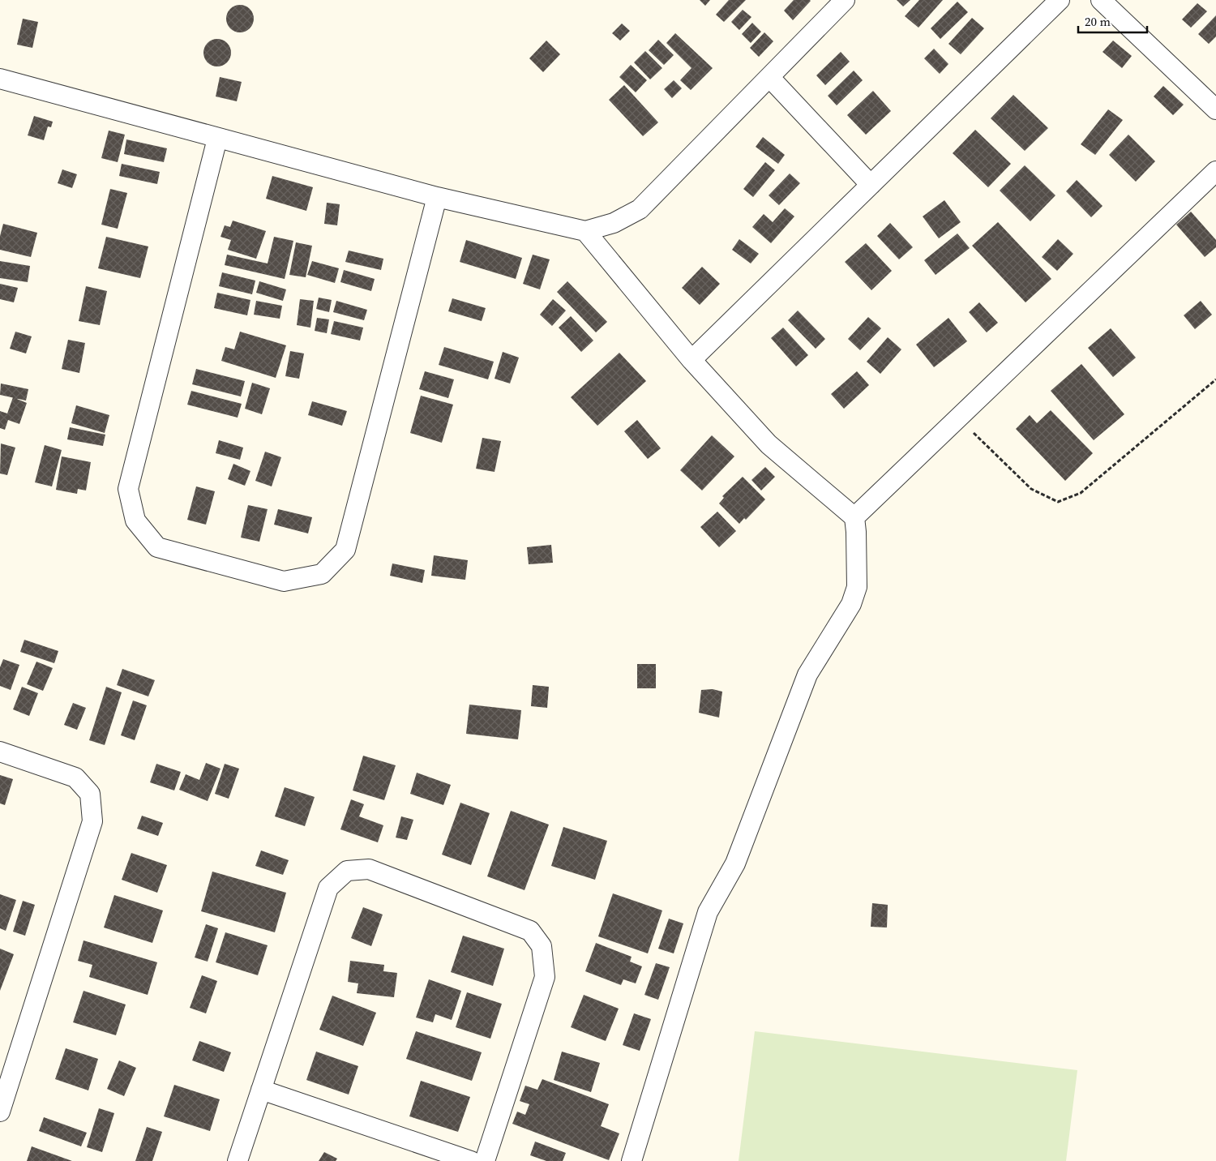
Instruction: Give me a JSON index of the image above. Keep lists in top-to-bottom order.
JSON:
{
  "scale_bar": "20 m"
}
